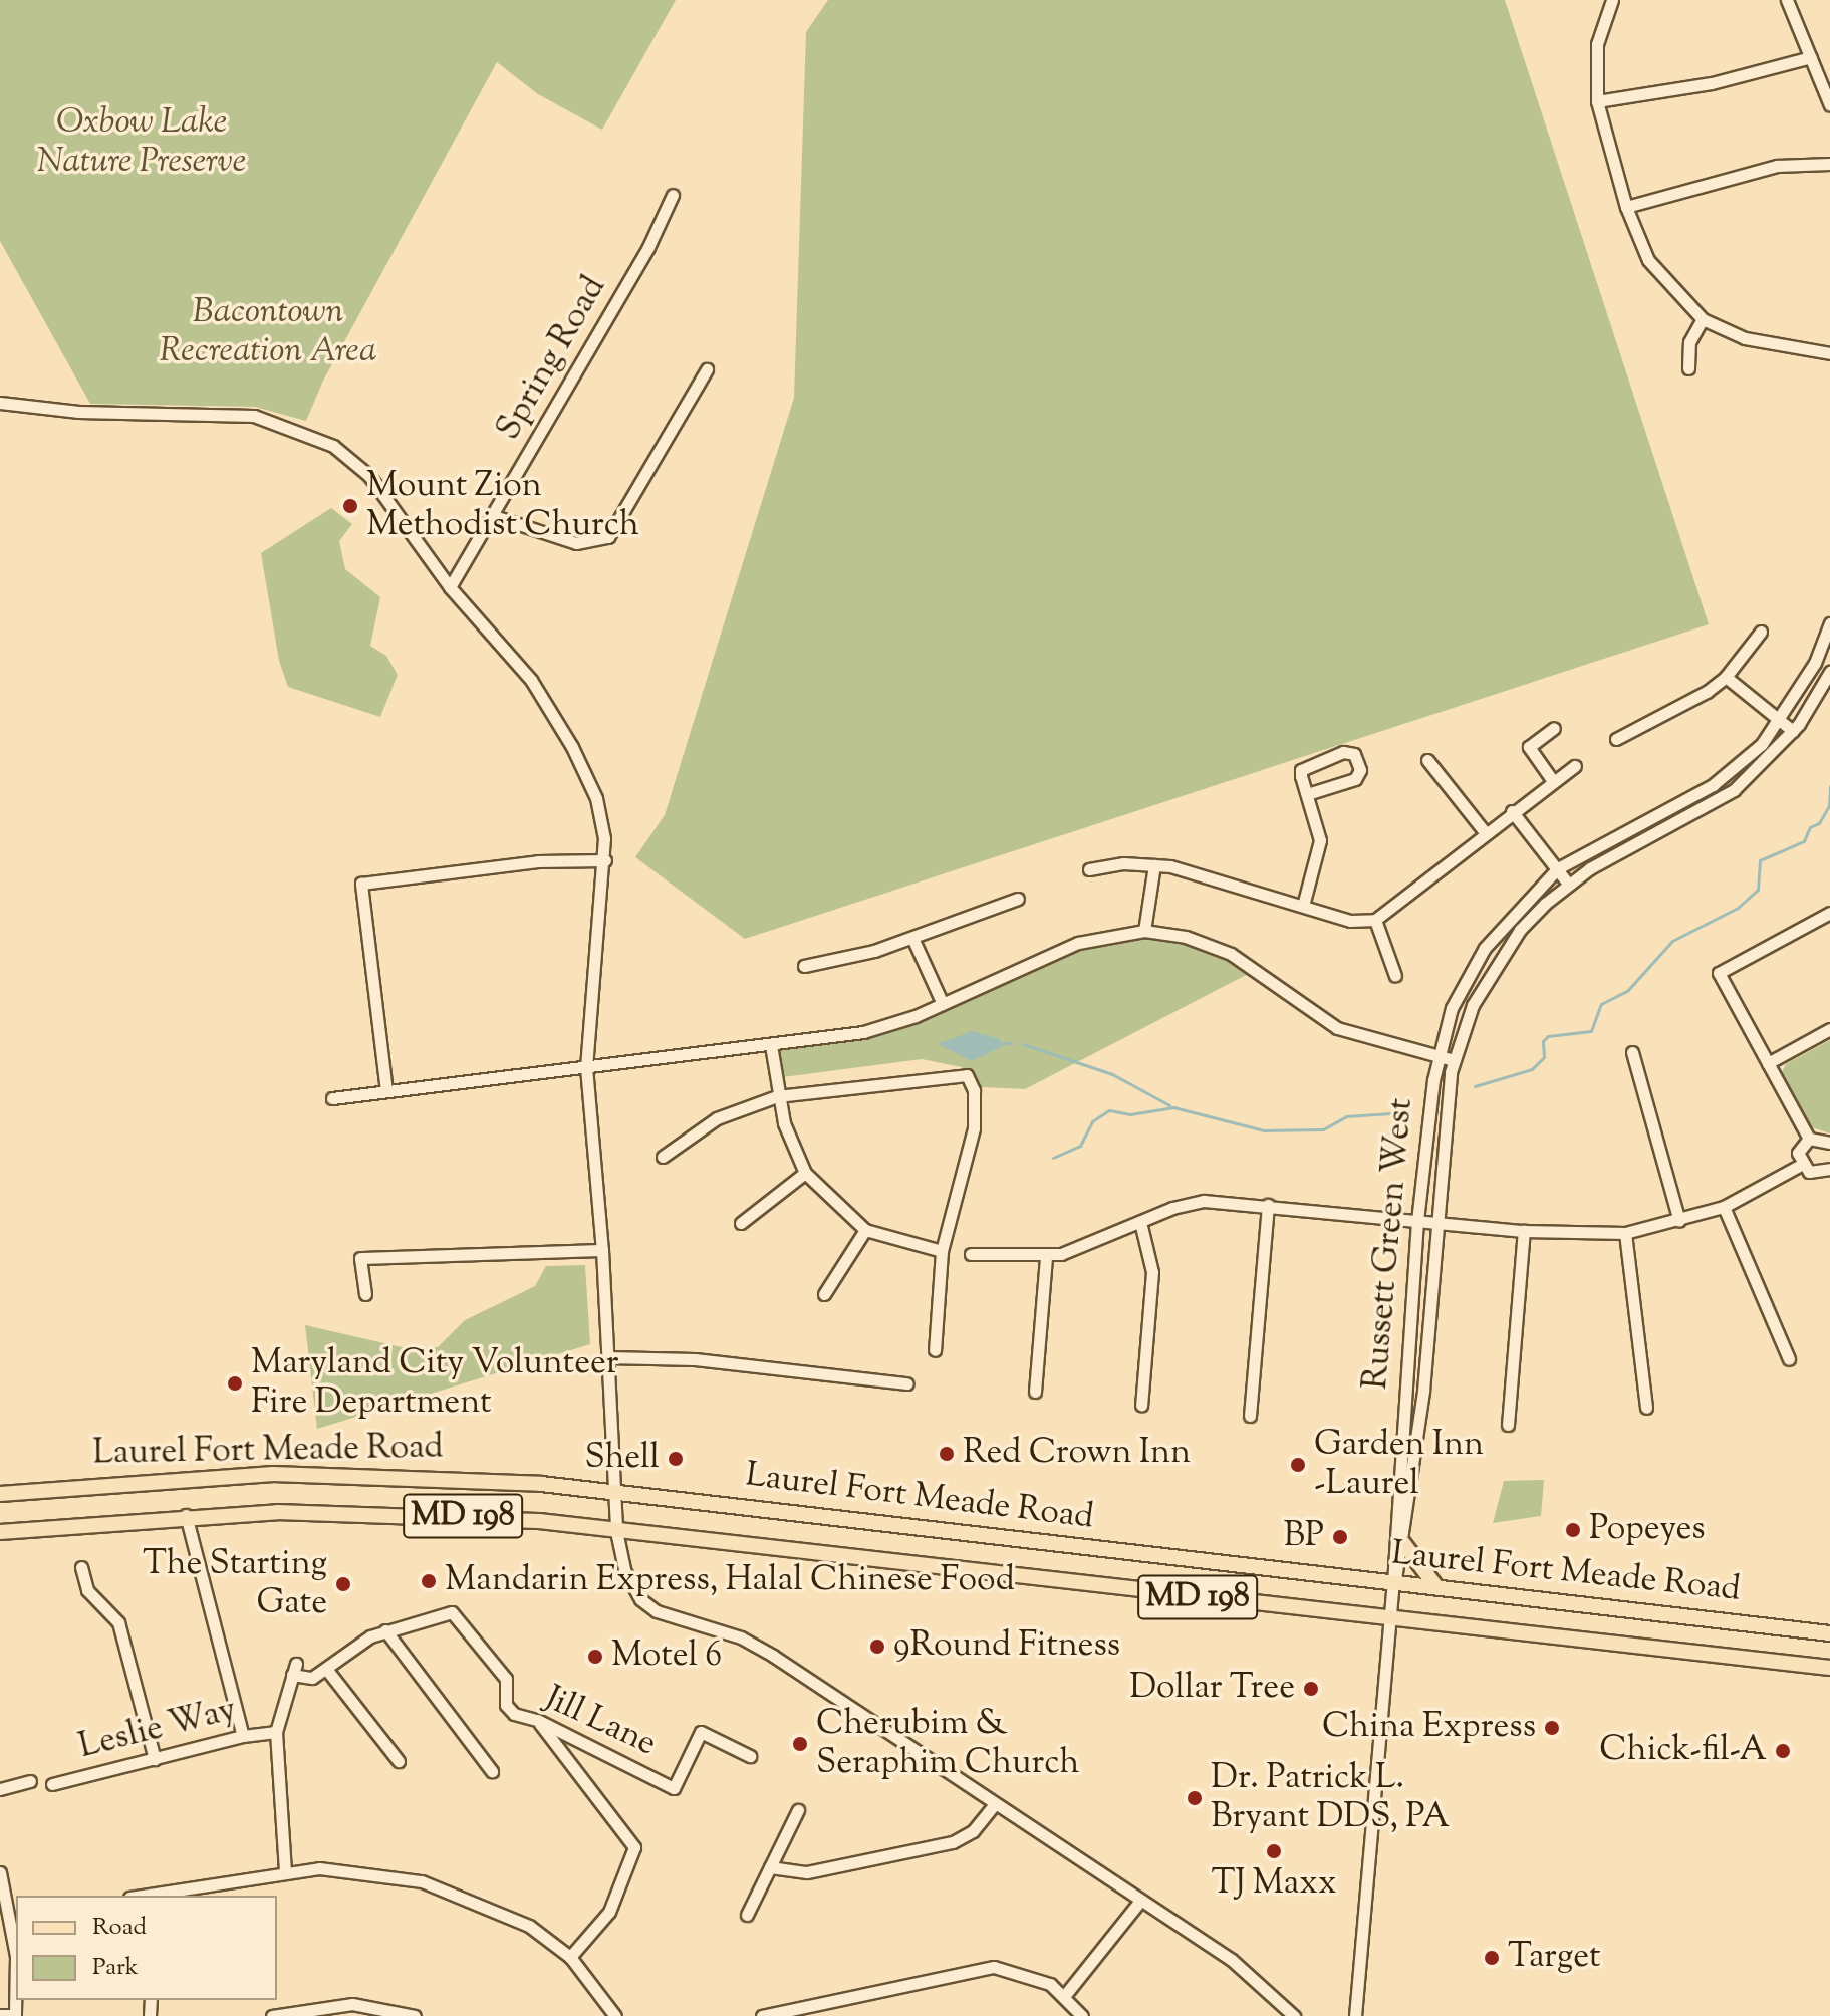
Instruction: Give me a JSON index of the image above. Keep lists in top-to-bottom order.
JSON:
{
  "streets": {
    "main road": ["Laurel Fort Meade Road", "MD 198"],
    "street": [
      "Spring Road",
      "Russett Green West",
      "Jill Lane",
      "Leslie Way"
    ]
  },
  "crossings": [
    ["Russett Green West", "Laurel Fort Meade Road"],
    ["Jill Lane", "Leslie Way"]
  ],
  "parks": ["Oxbow Lake Nature Preserve", "Bacontown Recreation Area"],
  "places": [
    "Mount Zion Methodist Church",
    "Maryland City Volunteer Fire Department",
    "Red Crown Inn",
    "Shell",
    "Garden Inn -Laurel",
    "Popeyes",
    "BP",
    "Mandarin Express, Halal Chinese Food",
    "The Starting Gate",
    "9Round Fitness",
    "Motel 6",
    "Dollar Tree",
    "China Express",
    "Cherubim & Seraphim Church",
    "Chick-fil-A",
    "Dr. Patrick L. Bryant DDS, PA",
    "TJ Maxx",
    "Target"
  ],
  "legend": ["Road", "Park"]
}
